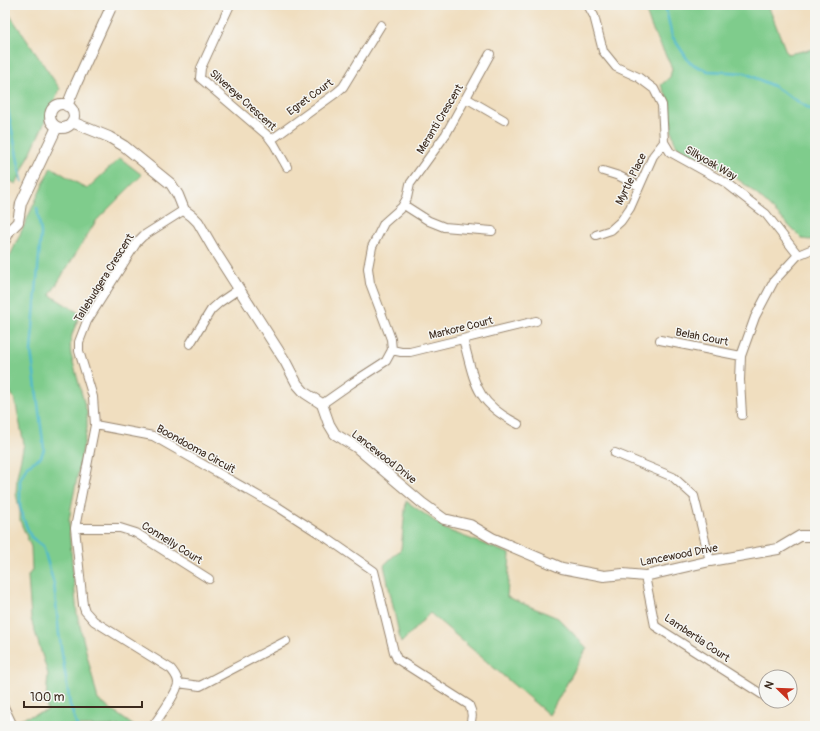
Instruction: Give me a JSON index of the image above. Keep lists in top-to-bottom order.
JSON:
{
  "streets": {
    "street": [
      "Egret Court",
      "Silvereye Crescent",
      "Meranti Crescent",
      "Silkyoak Way",
      "Myrtle Place",
      "Tallebudgera Crescent",
      "Markore Court",
      "Belah Court",
      "Boondooma Circuit",
      "Lancewood Drive",
      "Connelly Court",
      "Lambertia Court"
    ]
  },
  "crossings": [
    ["Egret Court", "Silvereye Crescent"],
    ["Silkyoak Way", "Myrtle Place"],
    ["Tallebudgera Crescent", "Boondooma Circuit"],
    ["Lancewood Drive", "Lambertia Court"]
  ],
  "scale_bar": "100 m",
  "north": "top left"
}
